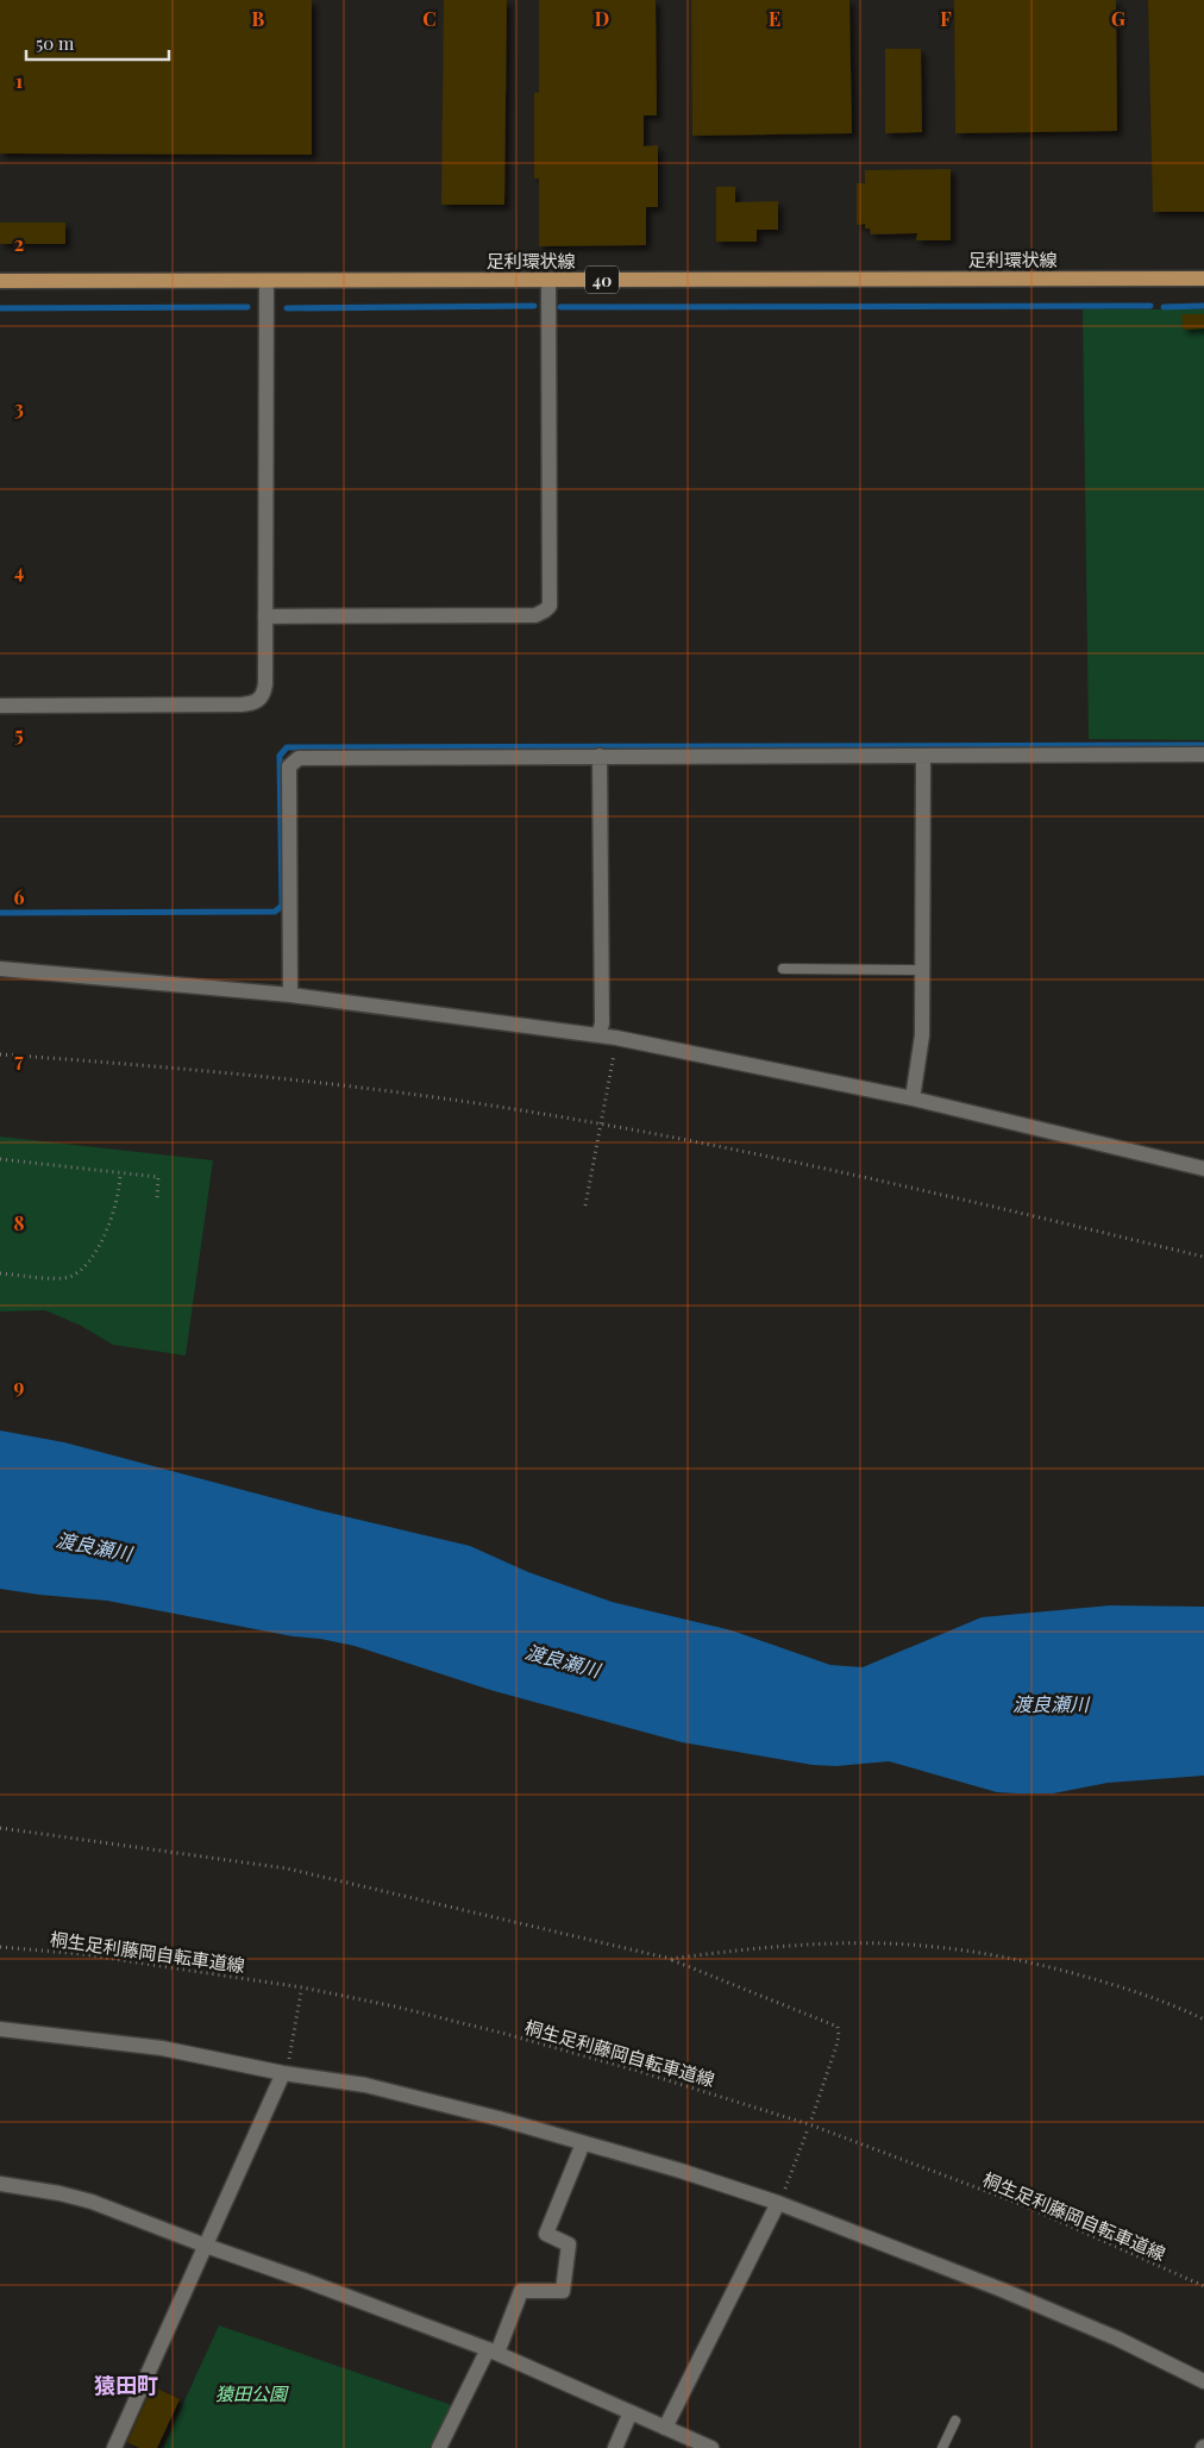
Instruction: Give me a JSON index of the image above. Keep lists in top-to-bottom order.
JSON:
{
  "streets": {
    "main road": ["足利環状線", "40"],
    "path": ["桐生足利藤岡自転車道線"]
  },
  "districts": ["猿田町"],
  "water": ["渡良瀬川"],
  "parks": ["猿田公園"],
  "scale_bar": "50 m",
  "grid": {
    "columns": [
      "B",
      "C",
      "D",
      "E",
      "F",
      "G"
    ],
    "rows": [
      "1",
      "2",
      "3",
      "4",
      "5",
      "6",
      "7",
      "8",
      "9"
    ]
  }
}
